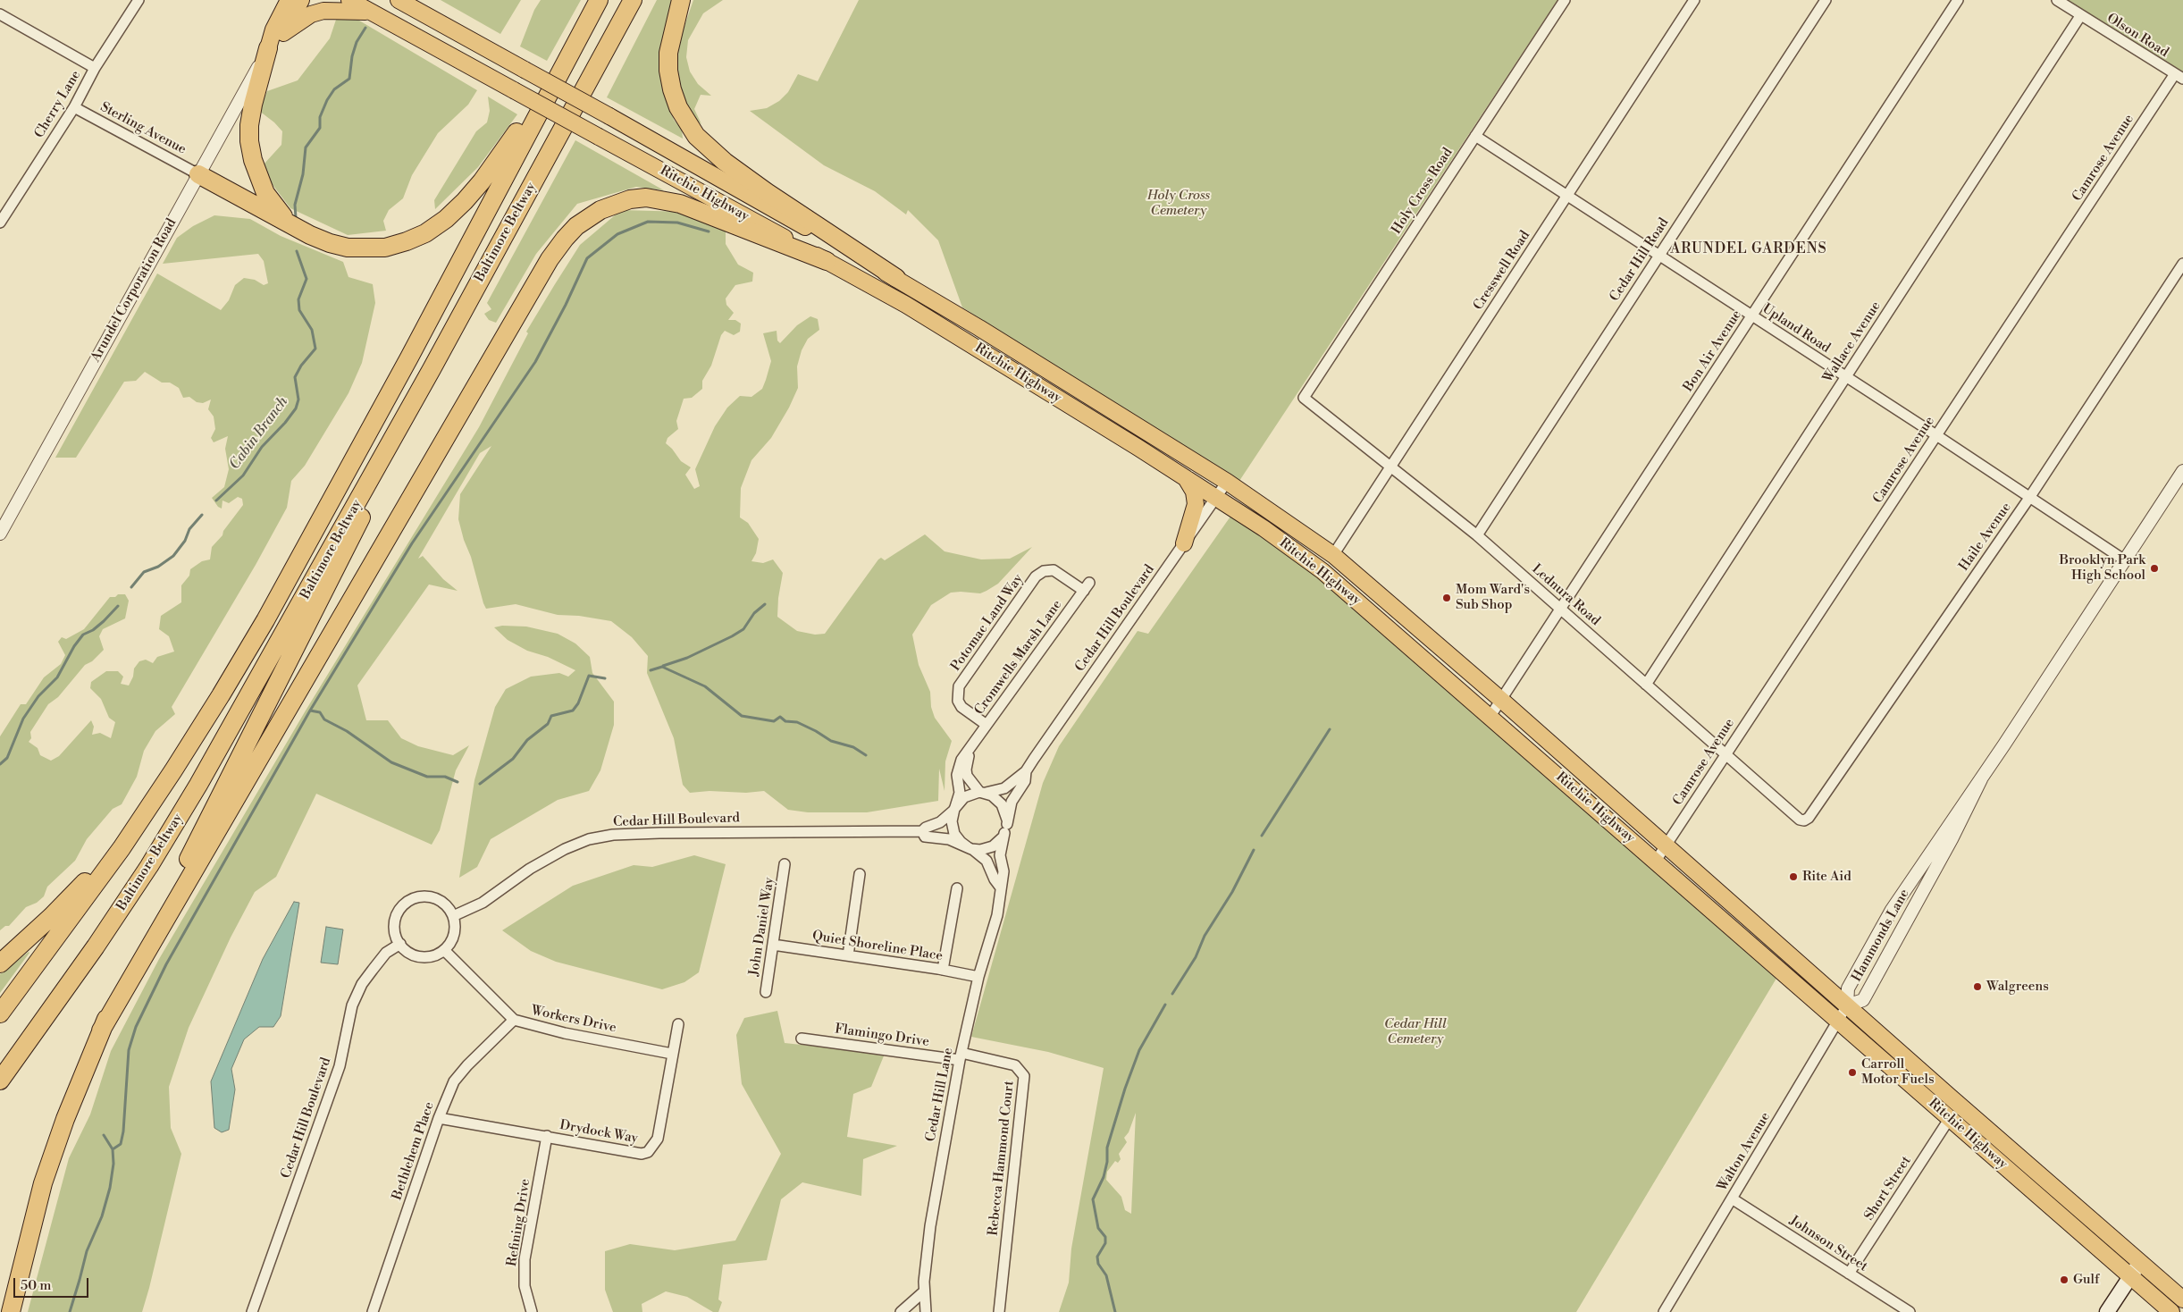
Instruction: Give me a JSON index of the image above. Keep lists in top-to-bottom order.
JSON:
{
  "streets": {
    "highway": ["Baltimore Beltway"],
    "main road": ["Ritchie Highway", "Arundel Corporation Road"],
    "street": [
      "Olson Road",
      "Cherry Lane",
      "Sterling Avenue",
      "Camrose Avenue",
      "Holy Cross Road",
      "Cedar Hill Road",
      "Cresswell Road",
      "Upland Road",
      "Wallace Avenue",
      "Bon Air Avenue",
      "Haile Avenue",
      "Lednura Road",
      "Cedar Hill Boulevard",
      "Potomac Land Way",
      "Cromwells Marsh Lane",
      "John Daniel Way",
      "Hammonds Lane",
      "Quiet Shoreline Place",
      "Workers Drive",
      "Flamingo Drive",
      "Cedar Hill Lane",
      "Drydock Way",
      "Bethlehem Place",
      "Walton Avenue",
      "Rebecca Hammond Court",
      "Short Street",
      "Refining Drive",
      "Johnson Street"
    ]
  },
  "crossings": [
    ["Olson Road", "Camrose Avenue"],
    ["Olson Road", "Wallace Avenue"],
    ["Cherry Lane", "Sterling Avenue"],
    ["Sterling Avenue", "Arundel Corporation Road"],
    ["Camrose Avenue", "Ritchie Highway"],
    ["Camrose Avenue", "Upland Road"],
    ["Camrose Avenue", "Lednura Road"],
    ["Holy Cross Road", "Upland Road"],
    ["Holy Cross Road", "Lednura Road"],
    ["Ritchie Highway", "Cresswell Road"],
    ["Ritchie Highway", "Bon Air Avenue"],
    ["Ritchie Highway", "Cedar Hill Boulevard"],
    ["Ritchie Highway", "Hammonds Lane"],
    ["Ritchie Highway", "Walton Avenue"],
    ["Ritchie Highway", "Short Street"],
    ["Cedar Hill Road", "Upland Road"],
    ["Cedar Hill Road", "Lednura Road"],
    ["Cresswell Road", "Upland Road"],
    ["Cresswell Road", "Lednura Road"],
    ["Upland Road", "Wallace Avenue"],
    ["Upland Road", "Bon Air Avenue"],
    ["Upland Road", "Haile Avenue"],
    ["Upland Road", "Hammonds Lane"],
    ["Wallace Avenue", "Lednura Road"],
    ["Bon Air Avenue", "Lednura Road"],
    ["Haile Avenue", "Lednura Road"],
    ["Cedar Hill Boulevard", "Cromwells Marsh Lane"],
    ["Cedar Hill Boulevard", "Workers Drive"],
    ["Cedar Hill Boulevard", "Cedar Hill Lane"],
    ["Potomac Land Way", "Cromwells Marsh Lane"],
    ["Cromwells Marsh Lane", "Cedar Hill Lane"],
    ["John Daniel Way", "Quiet Shoreline Place"],
    ["Hammonds Lane", "Walton Avenue"],
    ["Quiet Shoreline Place", "Cedar Hill Lane"],
    ["Workers Drive", "Drydock Way"],
    ["Workers Drive", "Bethlehem Place"],
    ["Flamingo Drive", "Cedar Hill Lane"],
    ["Flamingo Drive", "Rebecca Hammond Court"],
    ["Cedar Hill Lane", "Rebecca Hammond Court"],
    ["Drydock Way", "Bethlehem Place"],
    ["Drydock Way", "Refining Drive"],
    ["Walton Avenue", "Johnson Street"],
    ["Short Street", "Johnson Street"]
  ],
  "districts": ["ARUNDEL GARDENS"],
  "water": ["Cabin Branch"],
  "parks": ["Holy Cross Cemetery", "Cedar Hill Cemetery"],
  "places": [
    "Brooklyn Park High School",
    "Mom Ward's Sub Shop",
    "Rite Aid",
    "Walgreens",
    "Carroll Motor Fuels",
    "Gulf"
  ],
  "scale_bar": "50 m"
}
